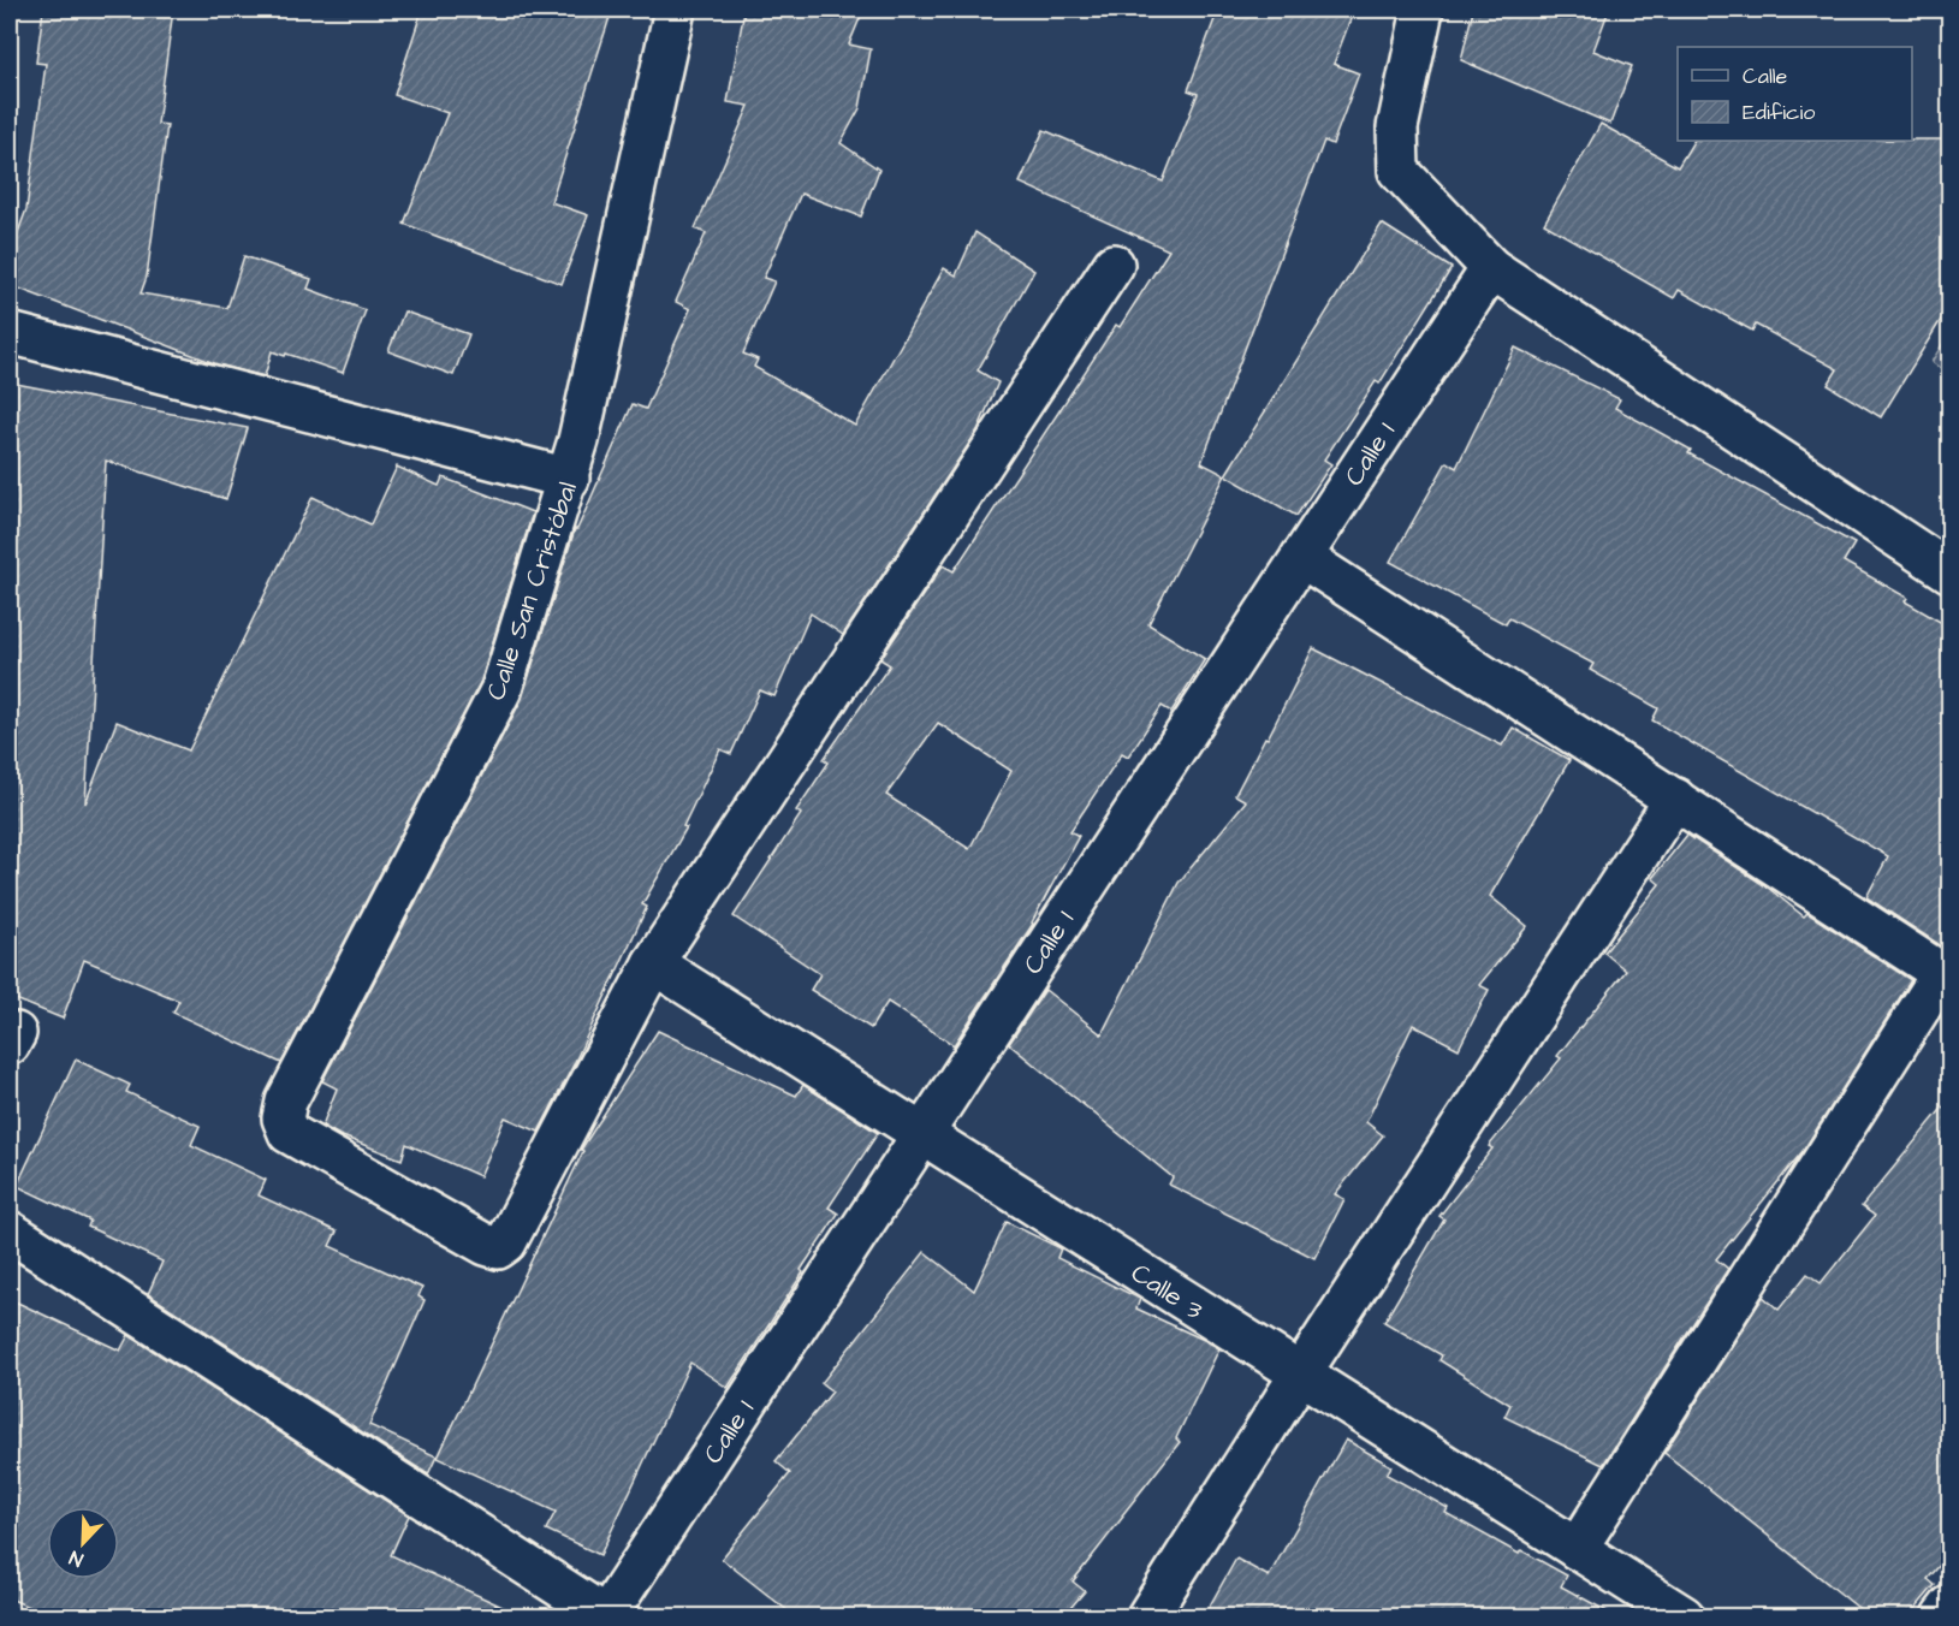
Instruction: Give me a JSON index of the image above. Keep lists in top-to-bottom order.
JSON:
{
  "streets": {
    "street": ["Calle 1", "Calle San Cristóbal", "Calle 3"]
  },
  "crossings": [
    ["Calle 1", "Calle 3"],
    ["Calle San Cristóbal", "Calle 3"]
  ],
  "legend": ["Calle", "Edificio"],
  "north": "bottom left"
}
